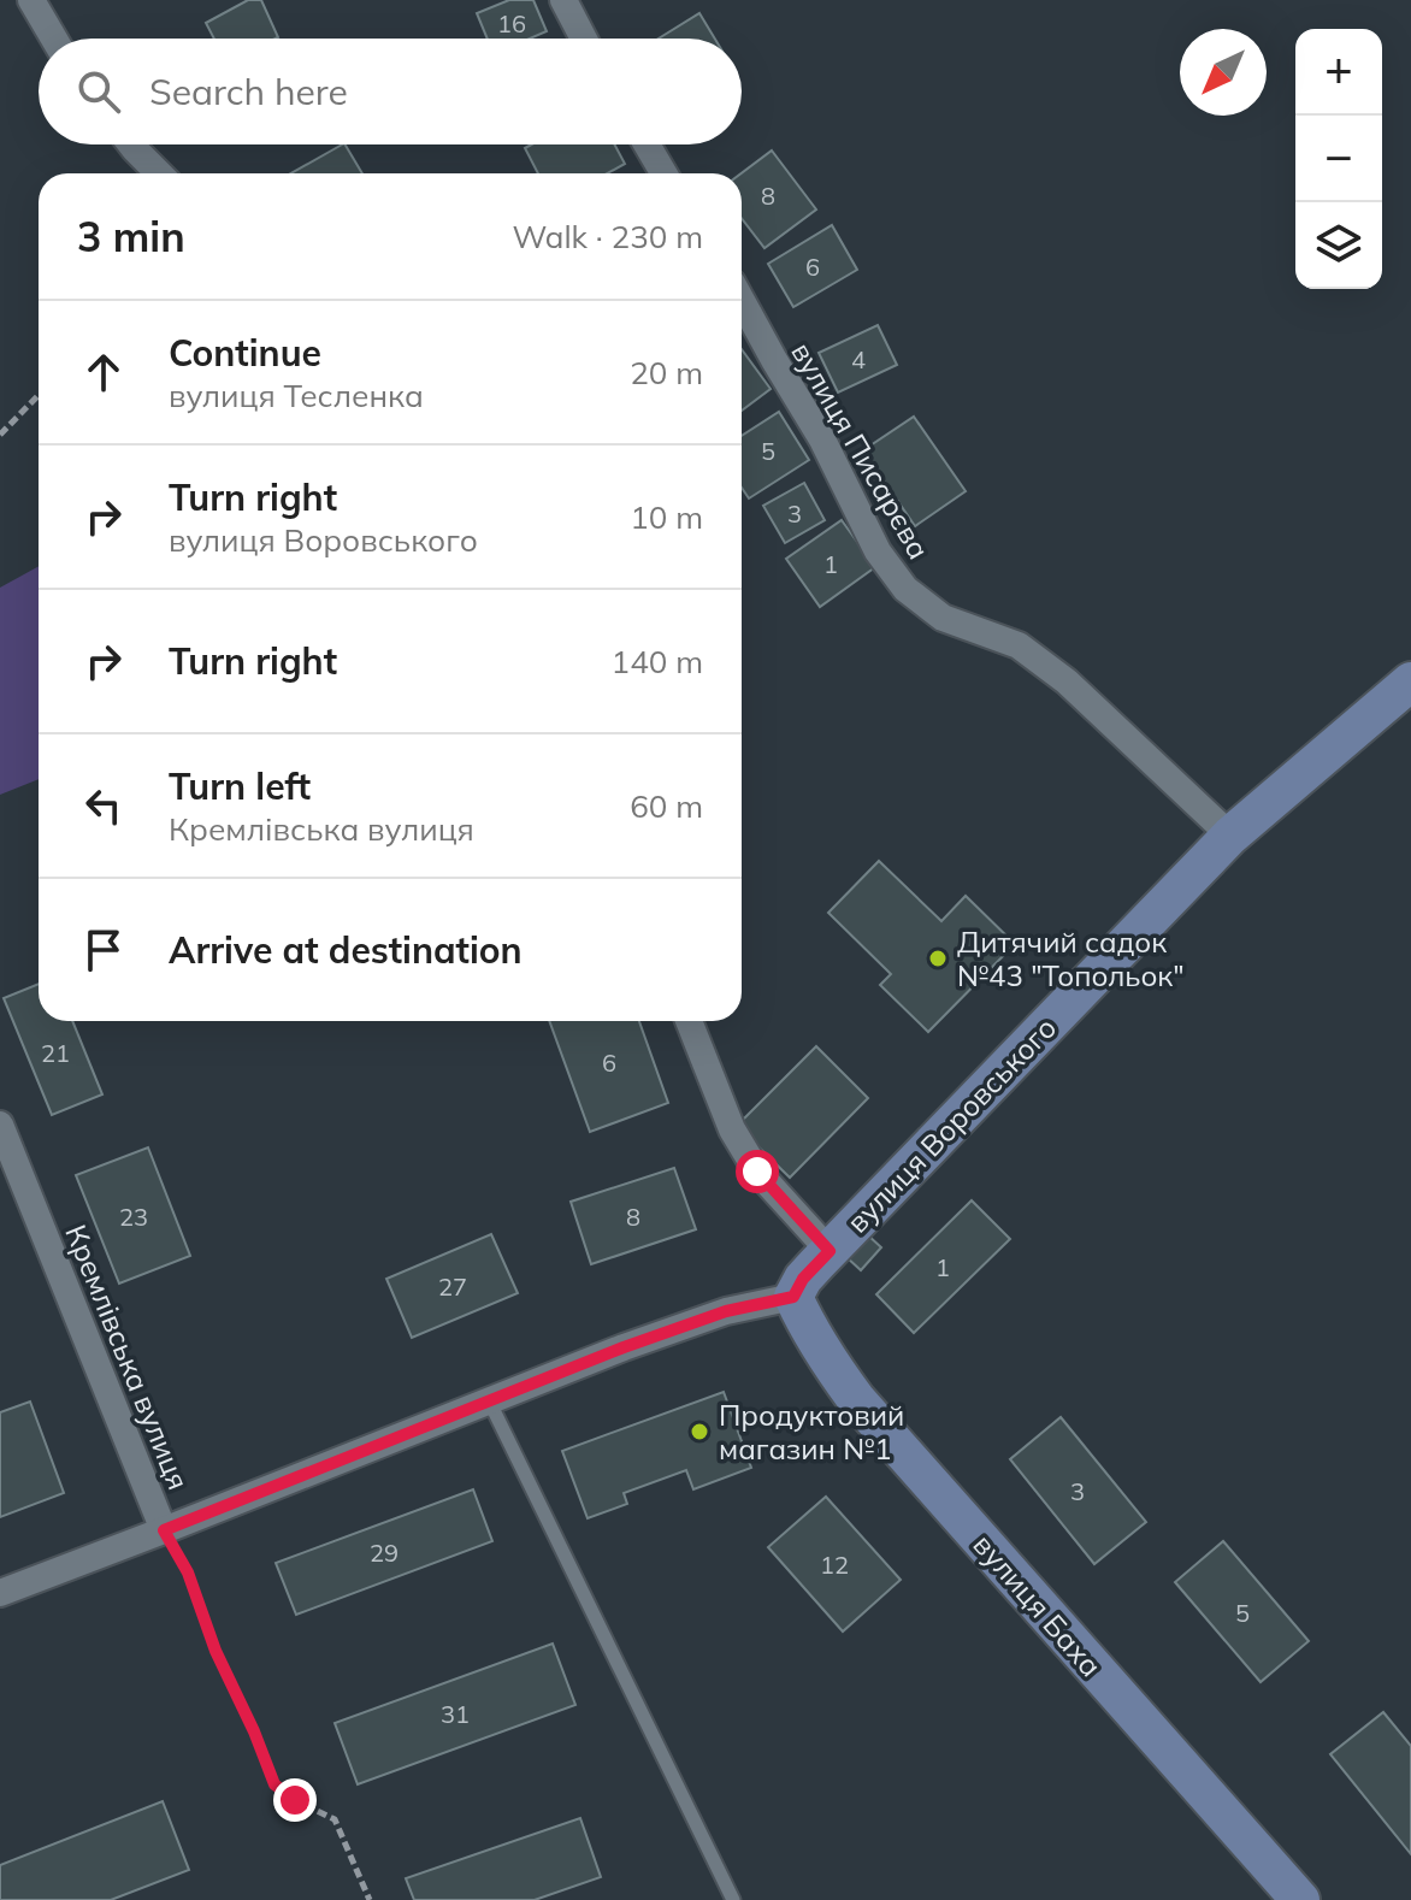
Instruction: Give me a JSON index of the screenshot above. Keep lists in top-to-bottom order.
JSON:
{
  "streets": {
    "street": [
      "вулиця Писарєва",
      "вулиця Воровського",
      "Кремлівська вулиця",
      "вулиця Баха"
    ]
  },
  "crossings": [
    ["вулиця Писарєва", "вулиця Воровського"],
    ["вулиця Воровського", "вулиця Баха"]
  ],
  "places": ["Дитячий садок №43 \"Топольок\"", "Продуктовий магазин №1"],
  "house_numbers": [
    "16",
    "8",
    "6",
    "4",
    "5",
    "3",
    "1",
    "21",
    "6",
    "23",
    "8",
    "1",
    "27",
    "3",
    "29",
    "12",
    "5",
    "31"
  ],
  "north": "bottom left",
  "page": {
    "map_buttons": ["+", "−"],
    "search": "Search here",
    "heading": ["3 min", "Walk · 230 m"],
    "list": [
      ["Continue", "вулиця Тесленка", "20 m"],
      ["Turn right", "вулиця Воровського", "10 m"],
      ["Turn right", "140 m"],
      ["Turn left", "Кремлівська вулиця", "60 m"],
      "Arrive at destination"
    ]
  }
}
